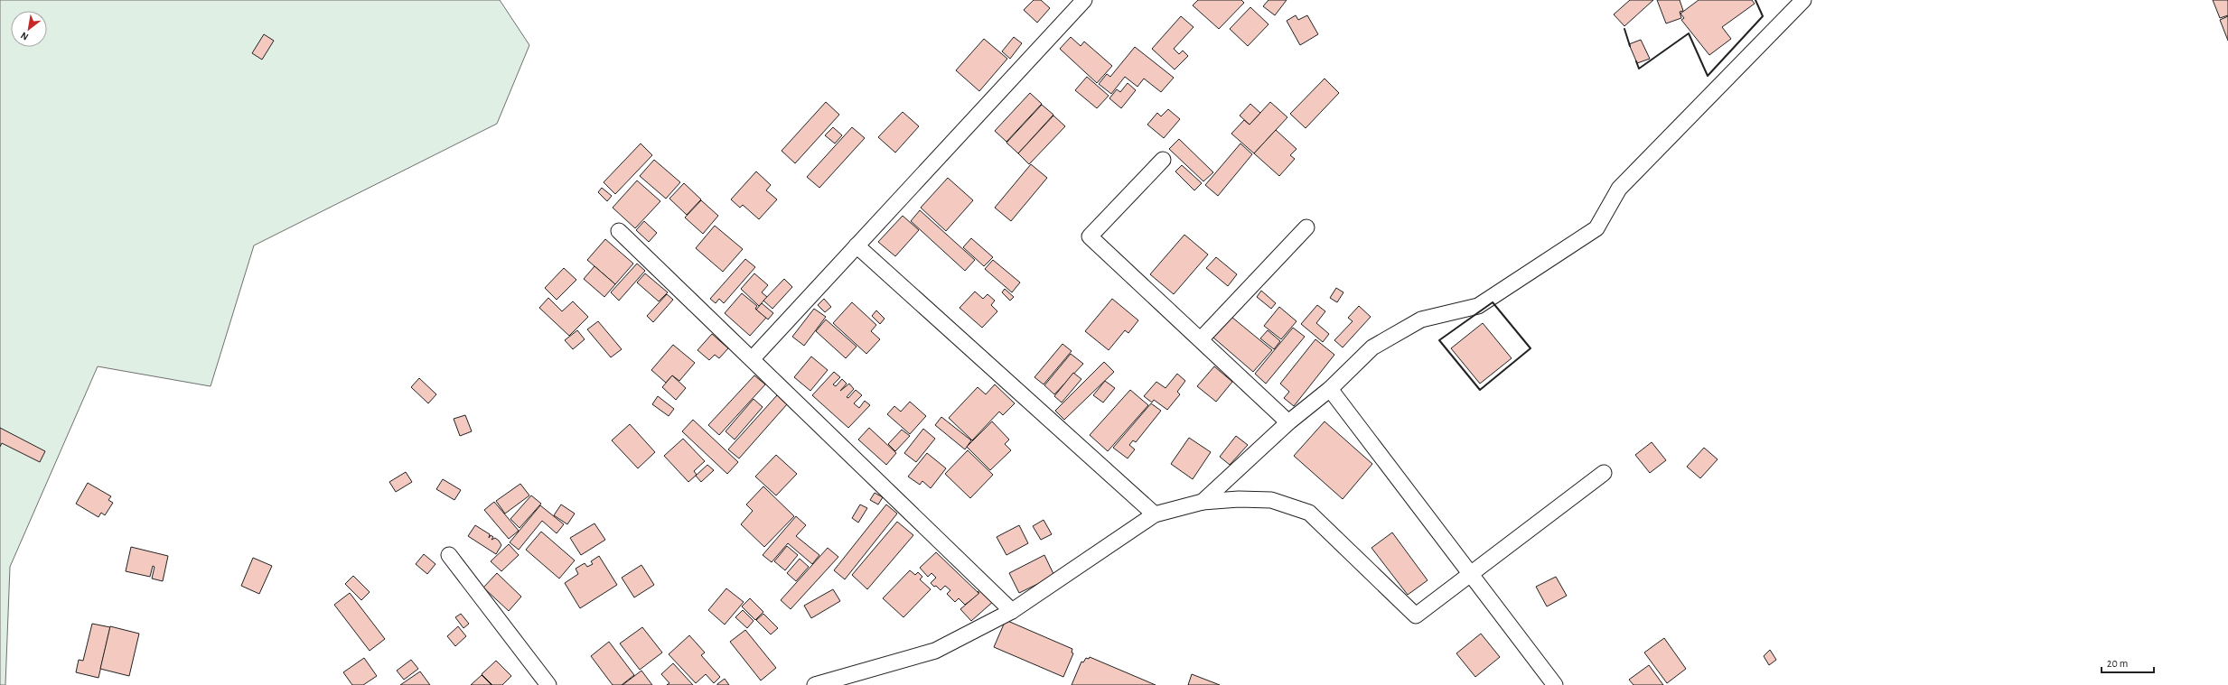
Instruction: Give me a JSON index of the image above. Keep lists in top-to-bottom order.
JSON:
{
  "scale_bar": "20 m",
  "north": "bottom left"
}
